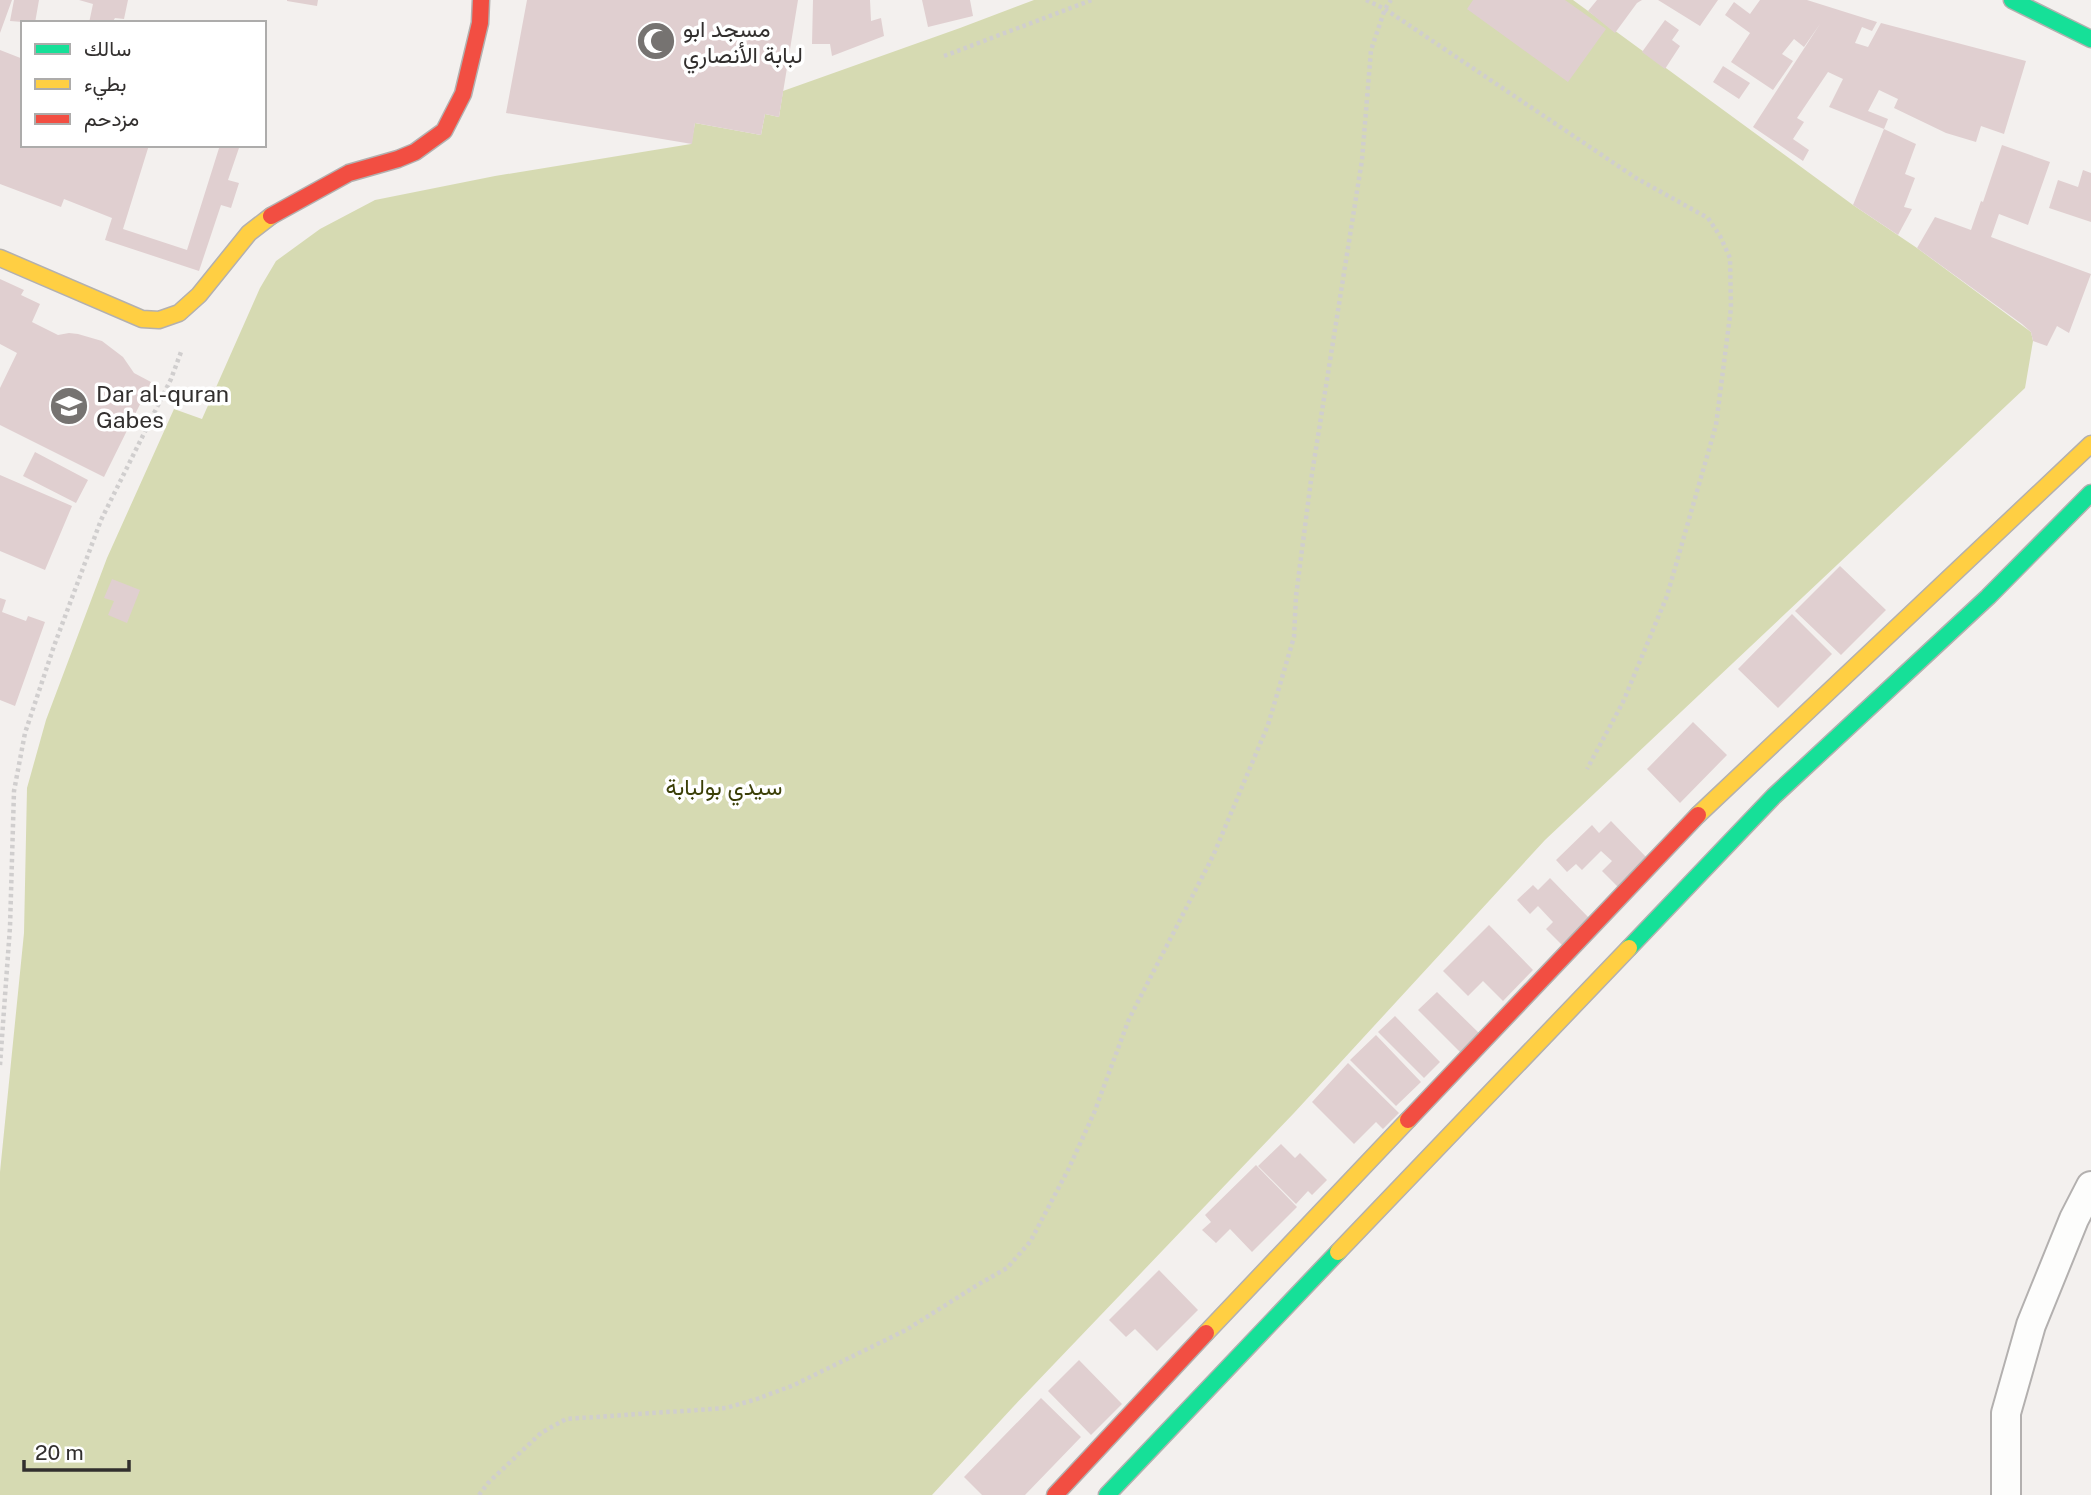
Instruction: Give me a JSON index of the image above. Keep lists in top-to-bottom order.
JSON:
{
  "parks": ["سيدي بولبابة"],
  "places": {
    "mosque": ["مسجد ابو لبابة الأنصاري"],
    "school or university": ["Dar al-quran Gabes"]
  },
  "legend": ["سالك", "بطيء", "مزدحم"],
  "scale_bar": "20 m"
}
